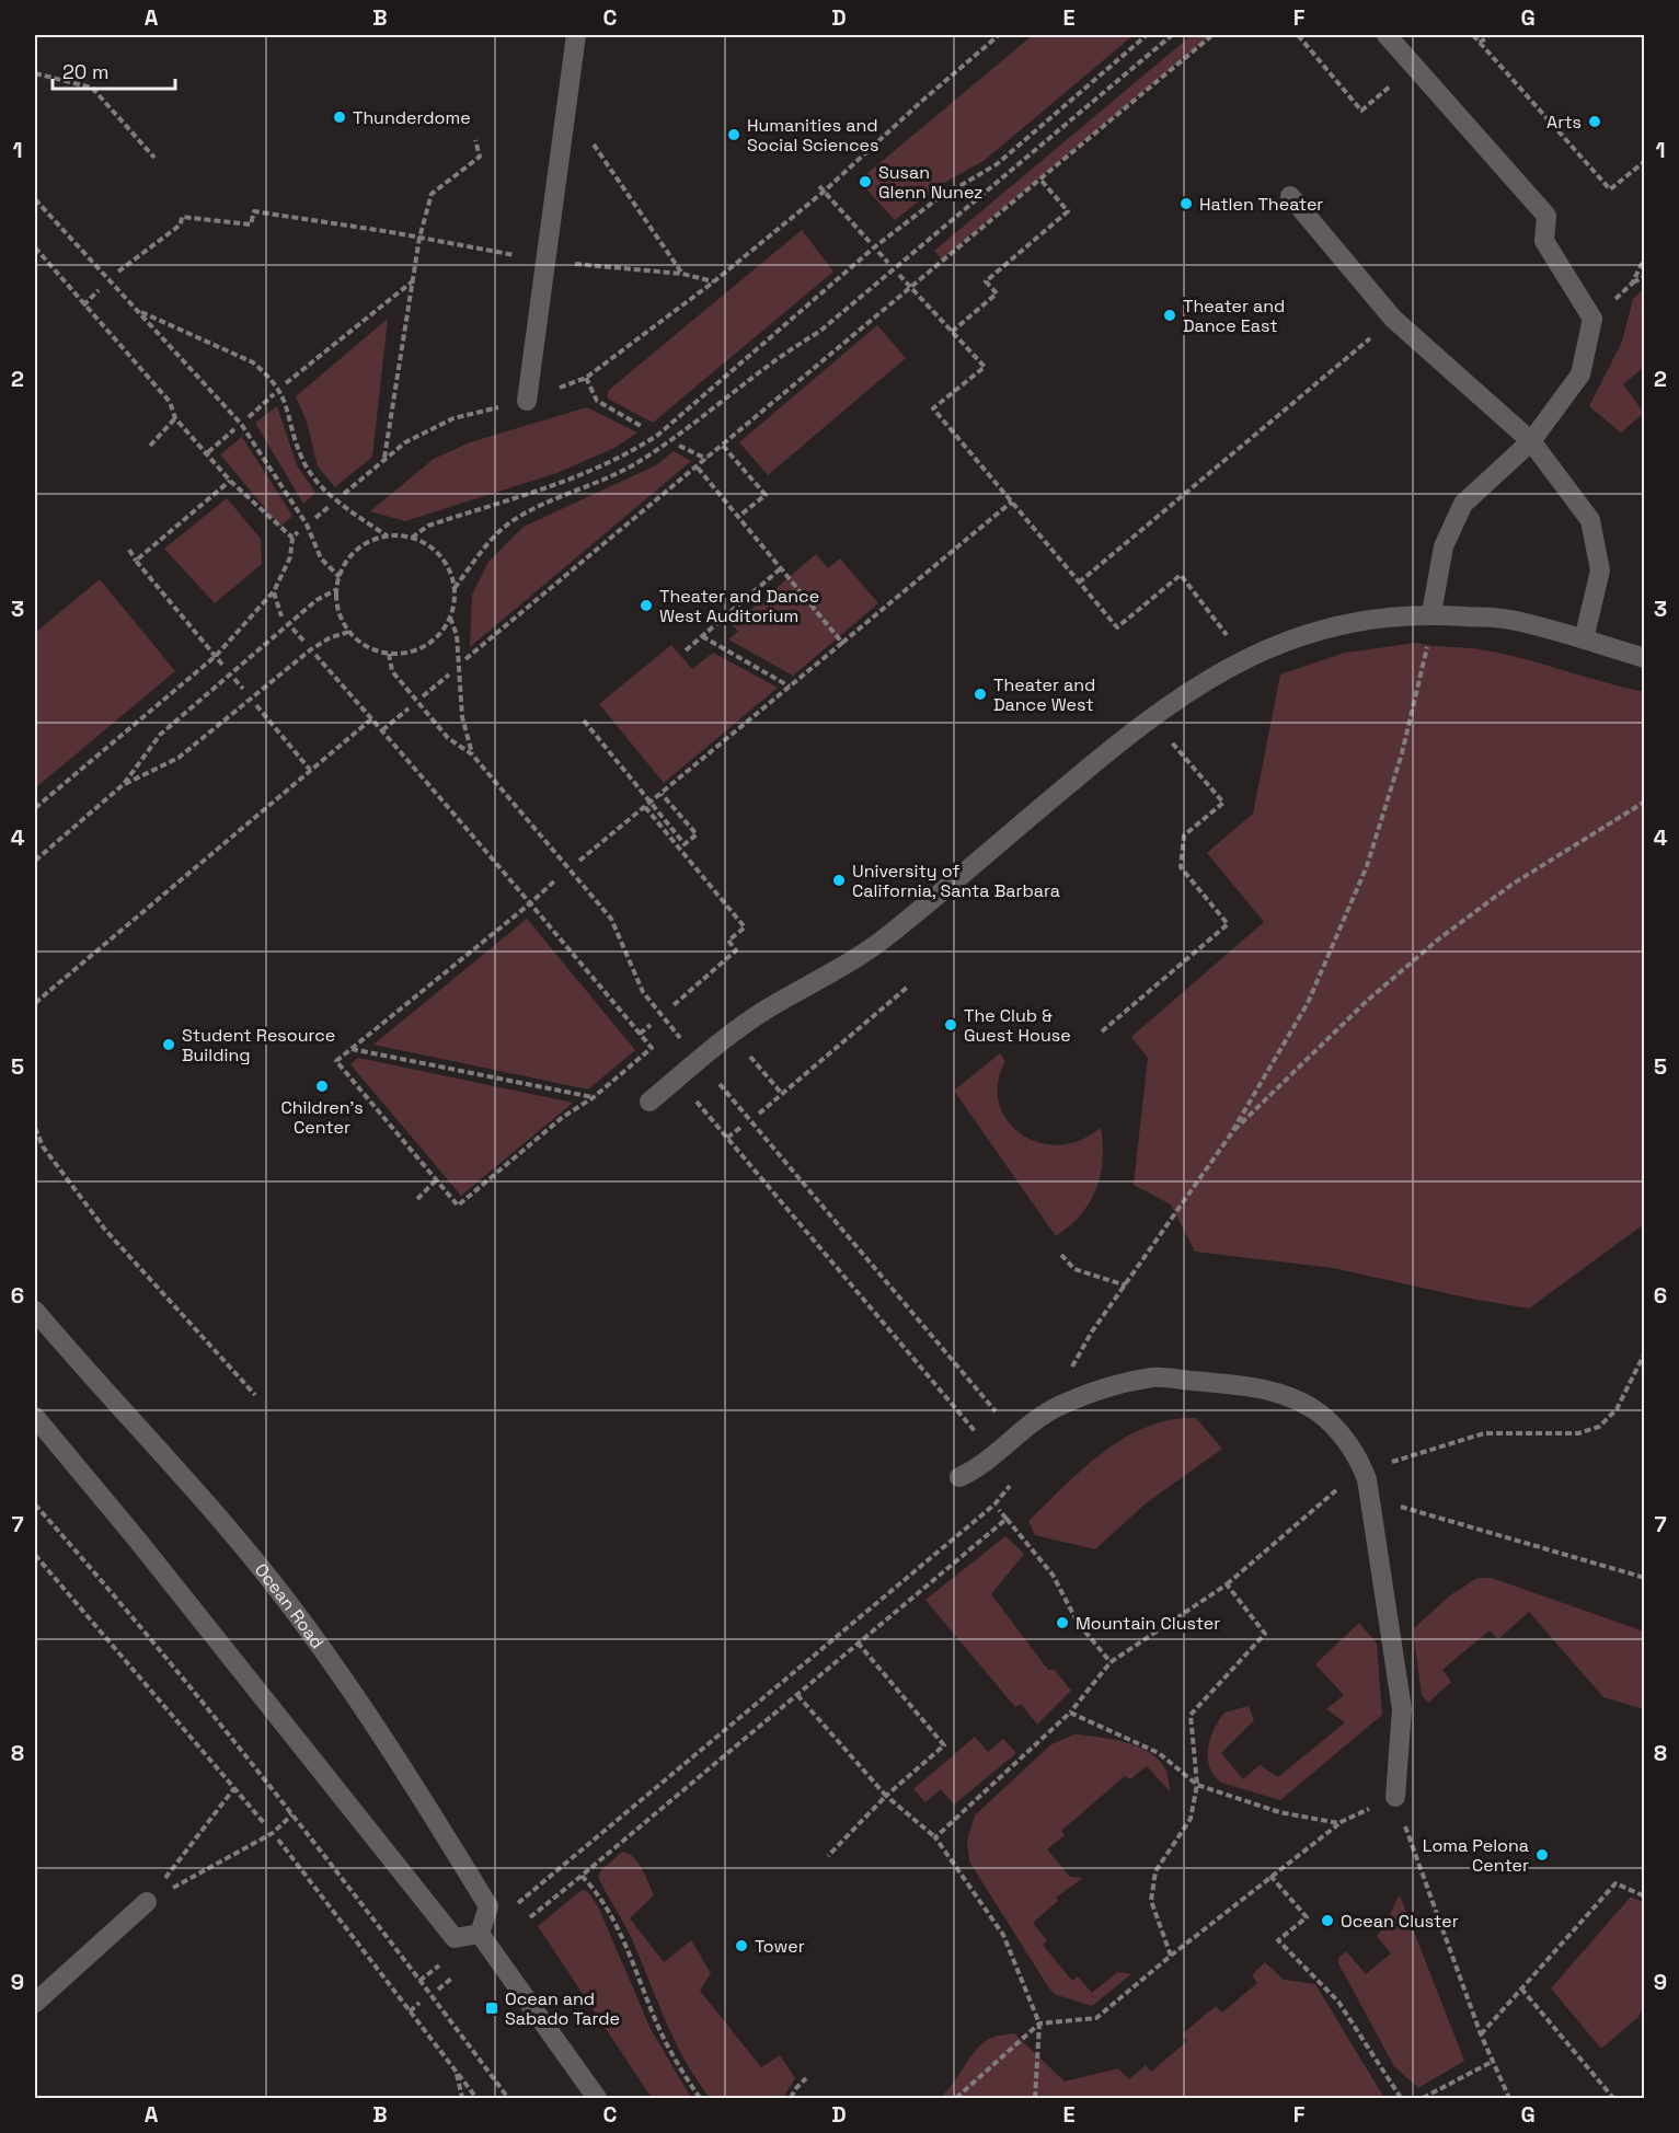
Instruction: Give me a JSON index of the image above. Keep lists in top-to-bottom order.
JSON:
{
  "streets": {
    "street": ["Ocean Road"]
  },
  "places": {
    "other": [
      "Thunderdome",
      "Arts",
      "Humanities and Social Sciences",
      "Susan Glenn Nunez",
      "Hatlen Theater",
      "Theater and Dance East",
      "Theater and Dance West Auditorium",
      "Theater and Dance West",
      "University of California, Santa Barbara",
      "The Club & Guest House",
      "Student Resource Building",
      "Children's Center",
      "Mountain Cluster",
      "Loma Pelona Center",
      "Ocean Cluster",
      "Tower"
    ],
    "transit": ["Ocean and Sabado Tarde"]
  },
  "scale_bar": "20 m",
  "grid": {
    "columns": [
      "A",
      "B",
      "C",
      "D",
      "E",
      "F",
      "G"
    ],
    "rows": [
      "1",
      "2",
      "3",
      "4",
      "5",
      "6",
      "7",
      "8",
      "9"
    ]
  }
}
